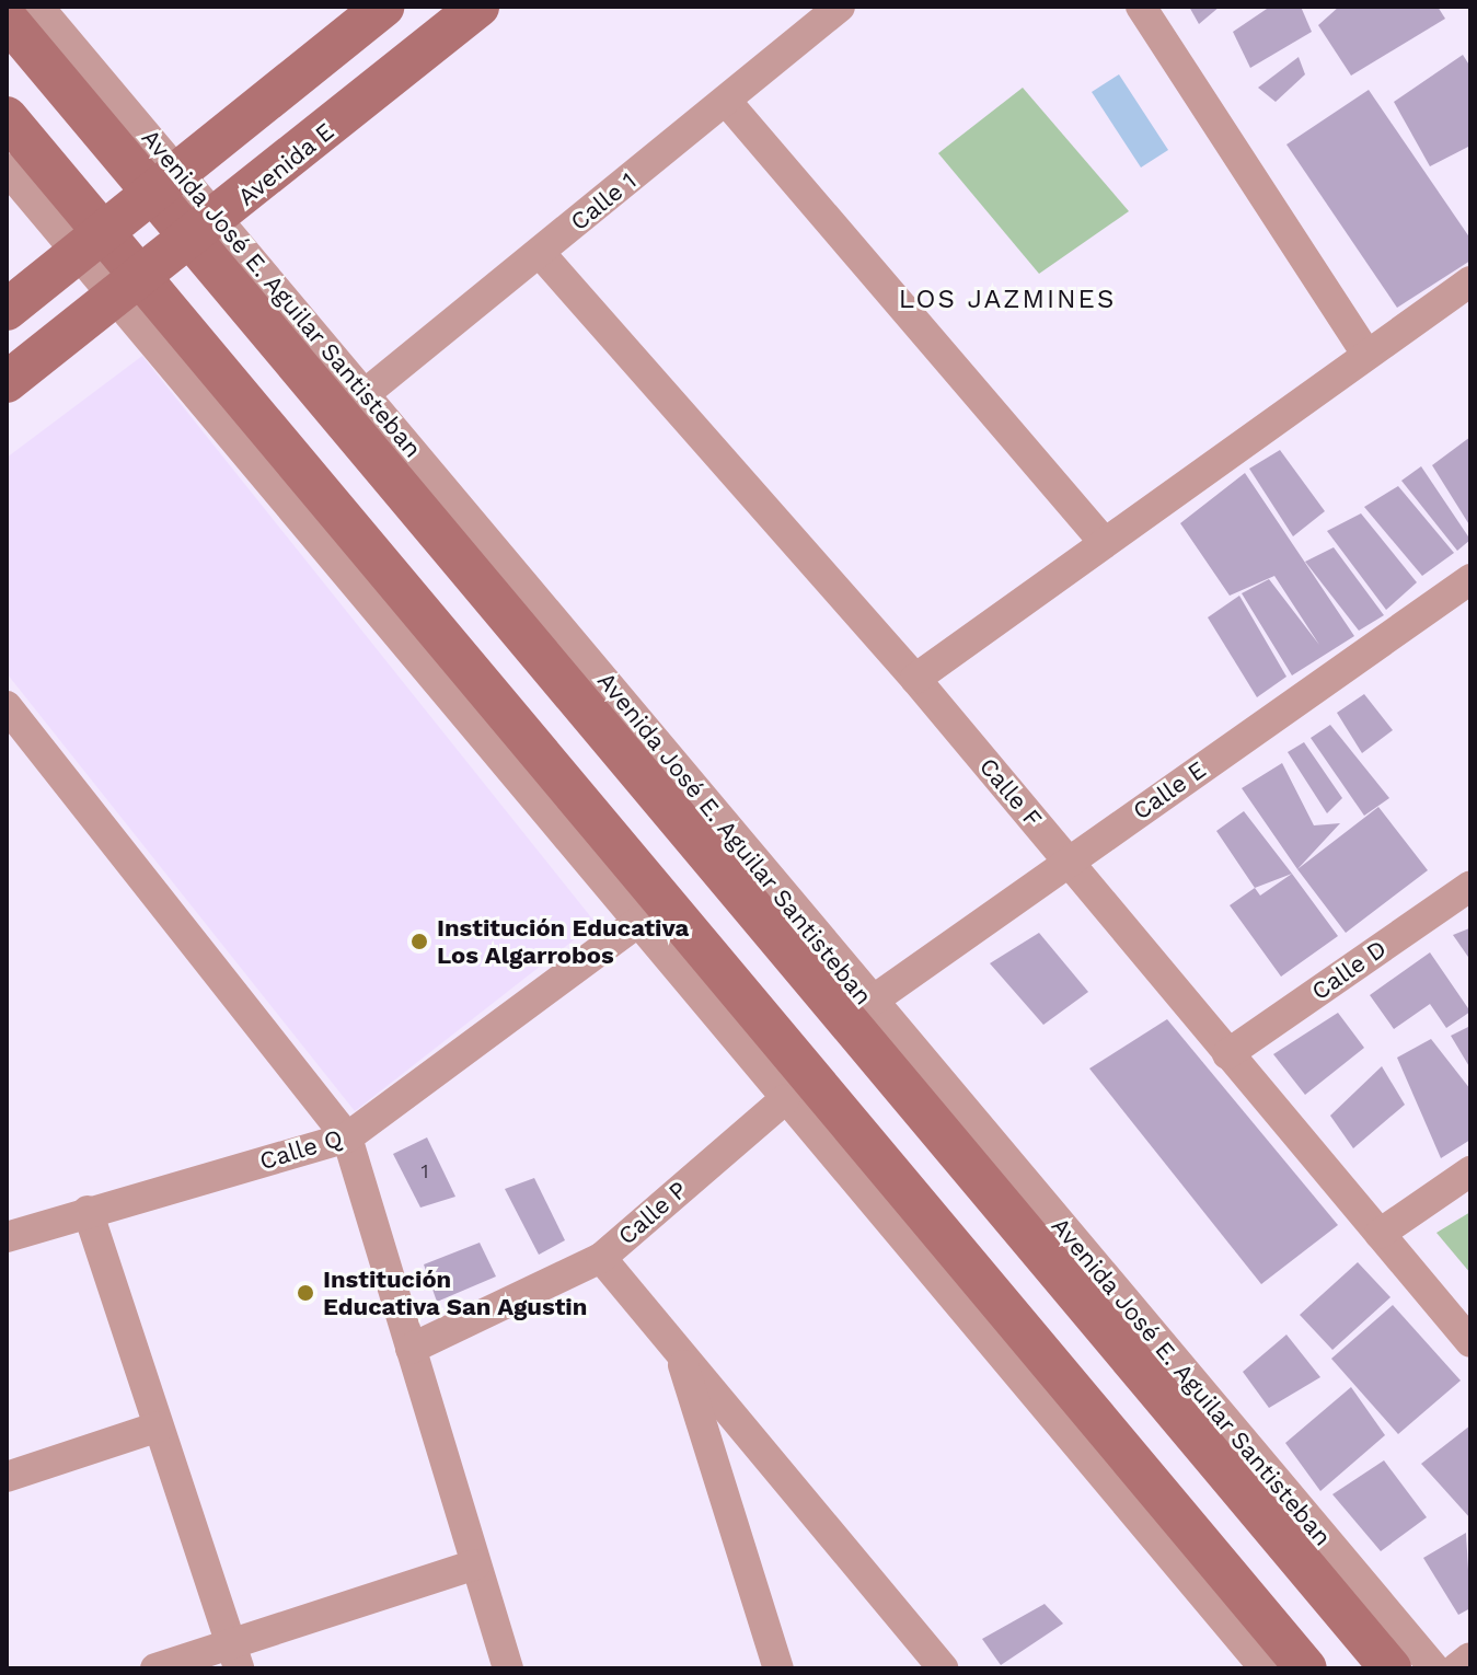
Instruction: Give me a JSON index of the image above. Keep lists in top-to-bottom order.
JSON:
{
  "streets": {
    "main road": ["Avenida E", "Avenida José E. Aguilar Santisteban"],
    "street": [
      "Calle 1",
      "Calle E",
      "Calle F",
      "Calle D",
      "Calle Q",
      "Calle P"
    ]
  },
  "crossings": [
    ["Avenida E", "Avenida José E. Aguilar Santisteban"],
    ["Calle 1", "Avenida José E. Aguilar Santisteban"],
    ["Calle 1", "Calle F"],
    ["Avenida José E. Aguilar Santisteban", "Calle E"],
    ["Calle E", "Calle F"],
    ["Calle F", "Calle D"]
  ],
  "districts": ["LOS JAZMINES"],
  "places": ["Institución Educativa Los Algarrobos", "Institución Educativa San Agustin"],
  "house_numbers": ["1"]
}
